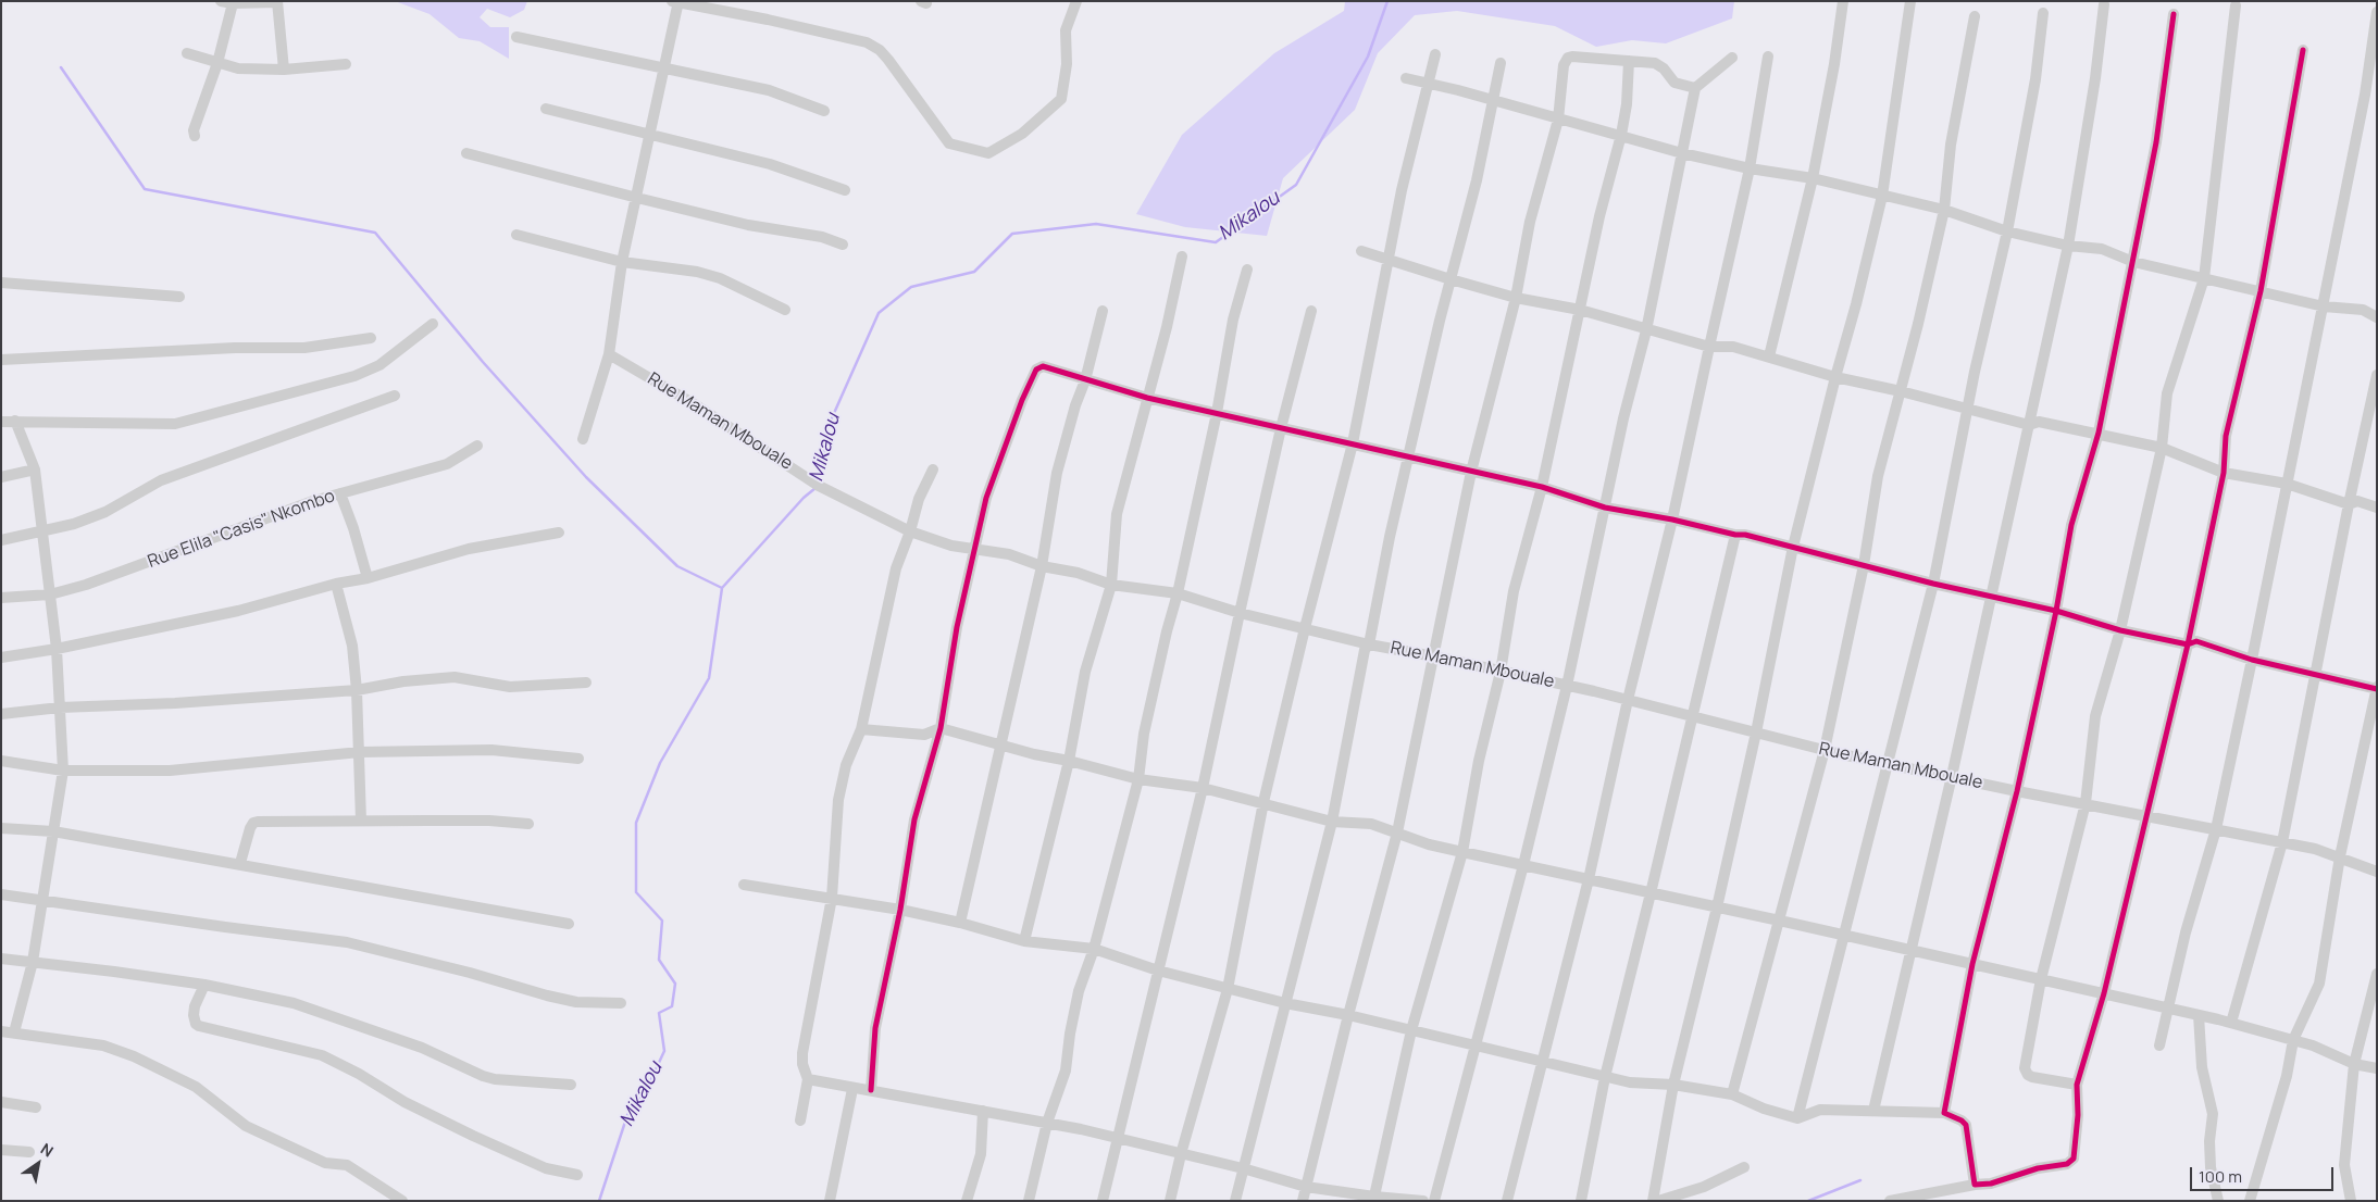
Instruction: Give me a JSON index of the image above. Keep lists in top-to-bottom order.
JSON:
{
  "streets": {
    "street": ["Rue Maman Mbouale", "Rue Elila \"Casis\" Nkombo"]
  },
  "water": ["Mikalou"],
  "scale_bar": "100 m",
  "north": "top right"
}
